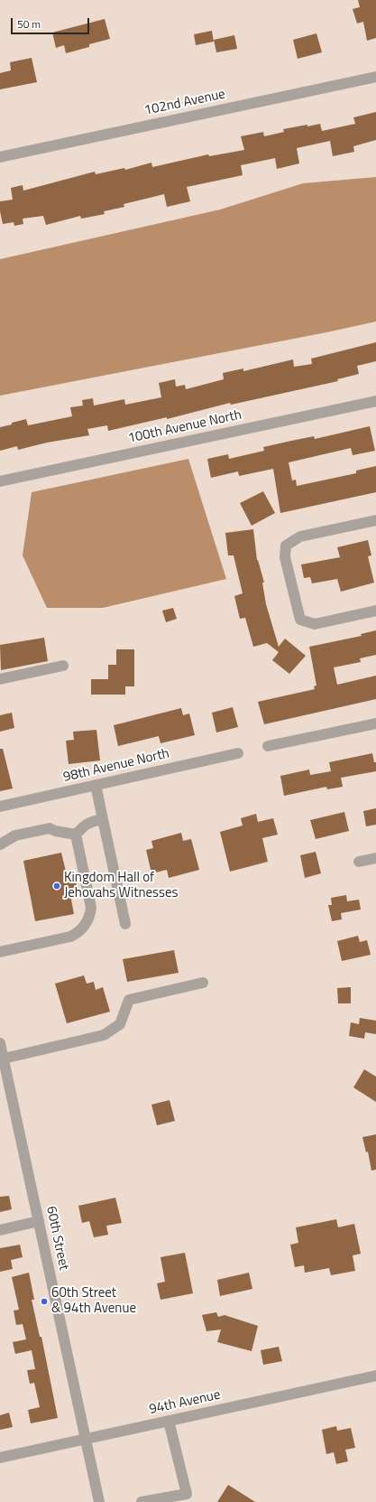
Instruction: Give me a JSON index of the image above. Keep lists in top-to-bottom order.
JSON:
{
  "streets": {
    "street": [
      "102nd Avenue",
      "100th Avenue North",
      "98th Avenue North",
      "60th Street",
      "94th Avenue"
    ]
  },
  "crossings": [
    ["60th Street", "94th Avenue"]
  ],
  "places": ["Kingdom Hall of Jehovahs Witnesses", "60th Street & 94th Avenue"],
  "scale_bar": "50 m"
}
